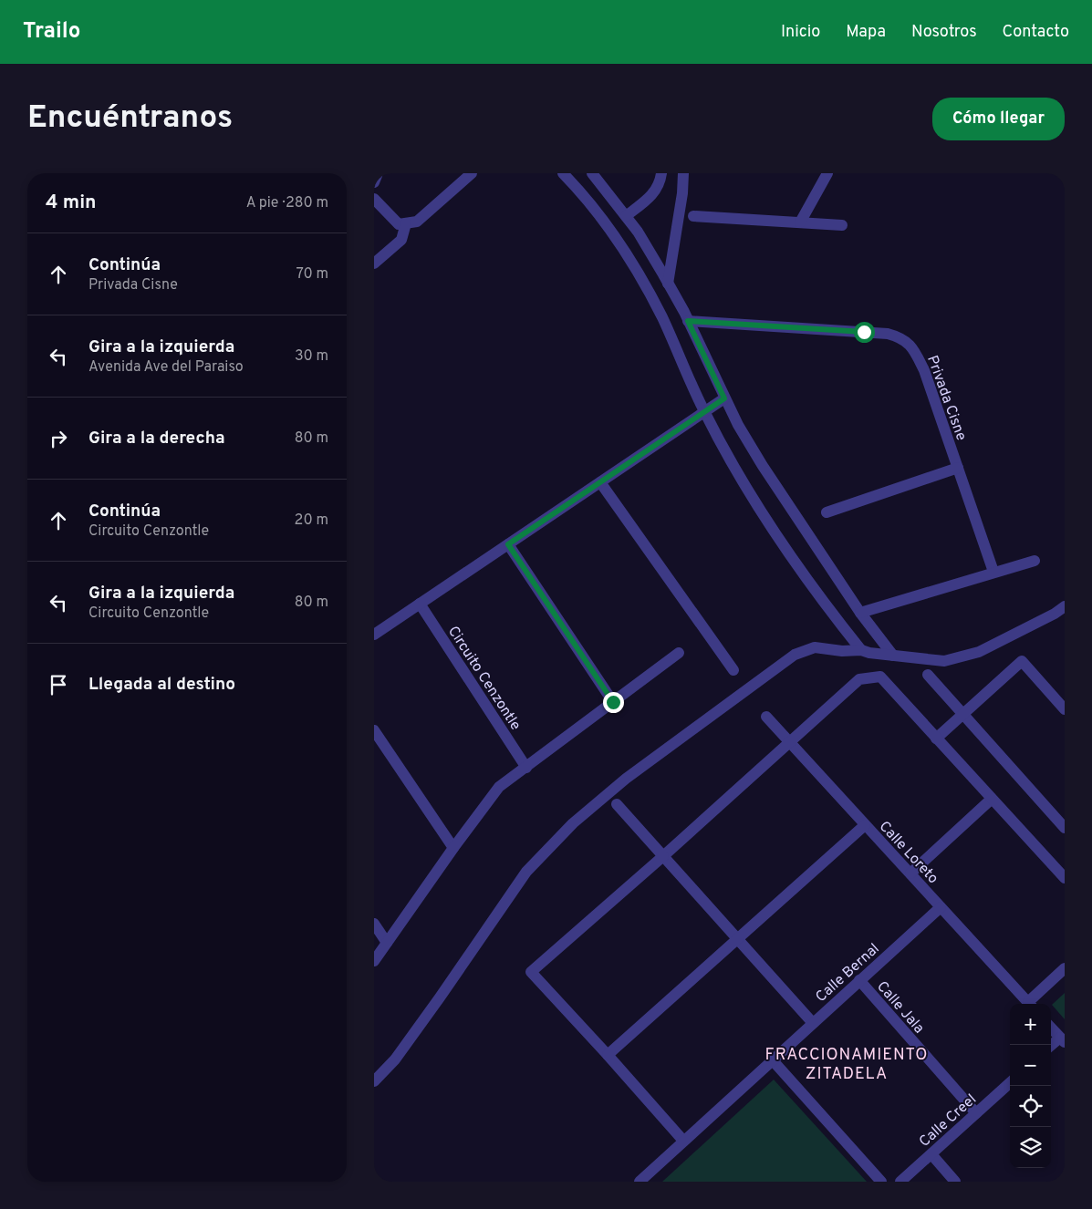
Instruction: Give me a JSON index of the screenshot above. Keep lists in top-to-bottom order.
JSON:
{
  "streets": {
    "street": [
      "Privada Cisne",
      "Circuito Cenzontle",
      "Calle Loreto",
      "Calle Bernal",
      "Calle Jala",
      "Calle Creel"
    ]
  },
  "crossings": [
    ["Calle Loreto", "Calle Bernal"],
    ["Calle Bernal", "Calle Jala"],
    ["Calle Jala", "Calle Creel"]
  ],
  "districts": ["FRACCIONAMIENTO ZITADELA"],
  "page": {
    "header": "Trailo",
    "nav": [
      "Inicio",
      "Mapa",
      "Nosotros",
      "Contacto"
    ],
    "buttons": "Cómo llegar",
    "title": "Encuéntranos",
    "heading": ["4 min", "A pie · 280 m"],
    "list": [
      ["Continúa", "Privada Cisne", "70 m"],
      ["Gira a la izquierda", "Avenida Ave del Paraiso", "30 m"],
      ["Gira a la derecha", "80 m"],
      ["Continúa", "Circuito Cenzontle", "20 m"],
      ["Gira a la izquierda", "Circuito Cenzontle", "80 m"],
      "Llegada al destino"
    ],
    "map_buttons": ["+", "−"]
  }
}
